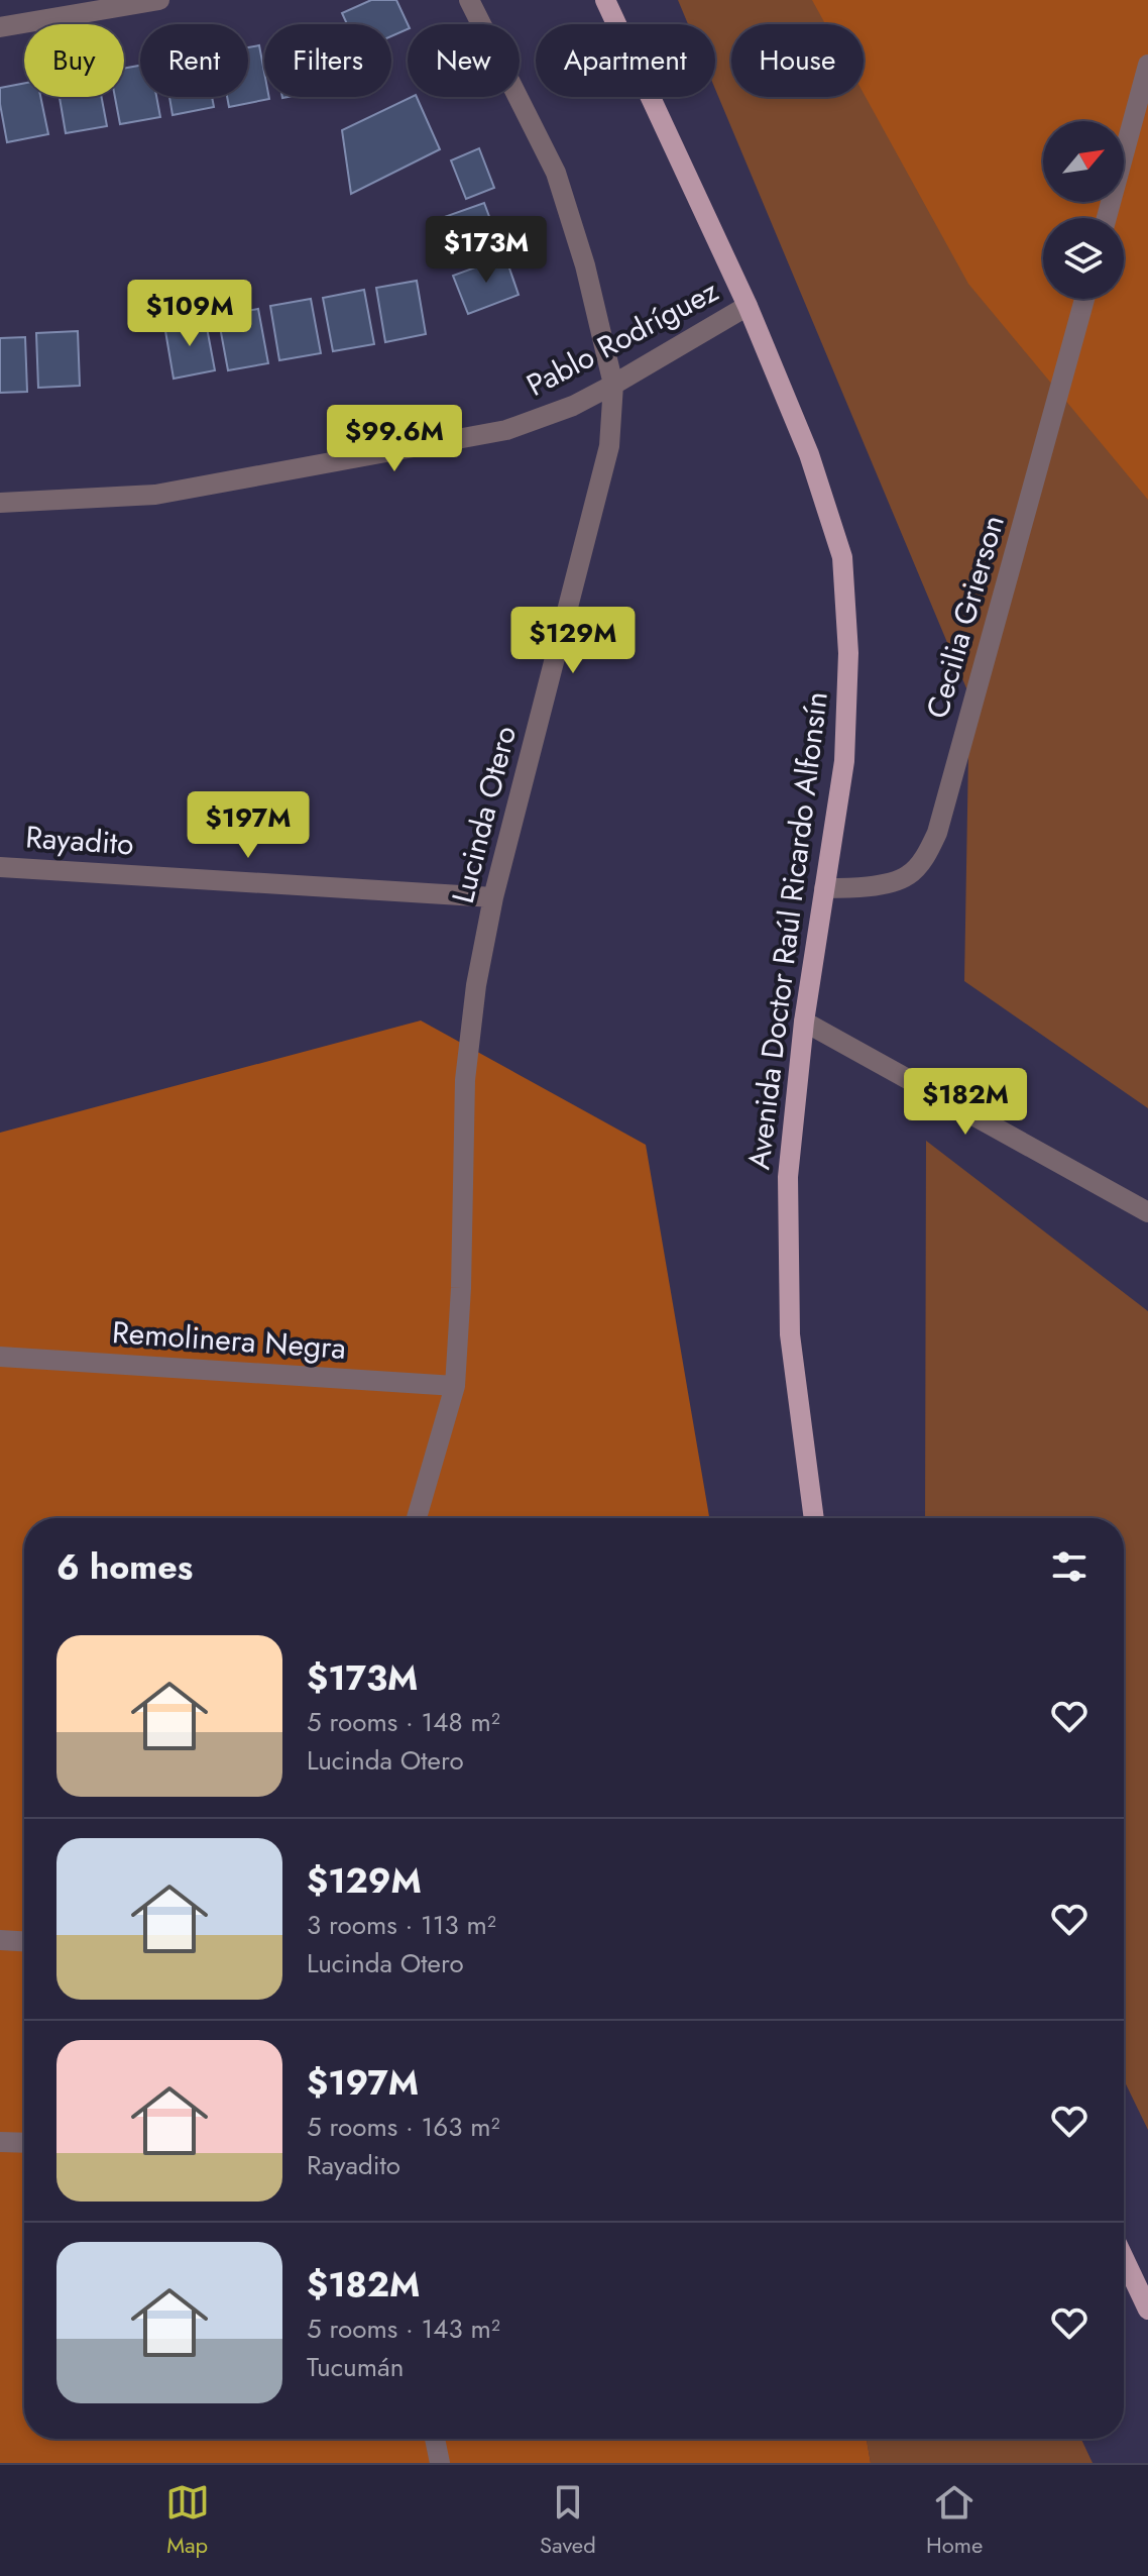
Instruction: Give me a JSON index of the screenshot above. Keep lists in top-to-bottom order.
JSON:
{
  "streets": {
    "main road": ["Avenida Doctor Raúl Ricardo Alfonsín"],
    "street": [
      "Pablo Rodríguez",
      "Cecilia Grierson",
      "Lucinda Otero",
      "Rayadito",
      "Remolinera Negra"
    ]
  },
  "crossings": [
    ["Pablo Rodríguez", "Lucinda Otero"],
    ["Pablo Rodríguez", "Avenida Doctor Raúl Ricardo Alfonsín"],
    ["Cecilia Grierson", "Avenida Doctor Raúl Ricardo Alfonsín"],
    ["Lucinda Otero", "Rayadito"],
    ["Lucinda Otero", "Remolinera Negra"]
  ],
  "north": "top right",
  "page": {
    "chip": [
      "Buy",
      "Rent",
      "Filters",
      "New",
      "Apartment",
      "House"
    ],
    "price": [
      "$173M",
      "$109M",
      "$99.6M",
      "$129M",
      "$197M",
      "$182M"
    ],
    "heading": "6 homes",
    "list": [
      {
        "name": "$173M",
        "note": "5 rooms · 148 m² · Lucinda Otero"
      },
      {
        "name": "$129M",
        "note": "3 rooms · 113 m² · Lucinda Otero"
      },
      {
        "name": "$197M",
        "note": "5 rooms · 163 m² · Rayadito"
      },
      {
        "name": "$182M",
        "note": "5 rooms · 143 m² · Tucumán"
      }
    ],
    "tabs": ["Map", "Saved", "Home"]
  }
}
